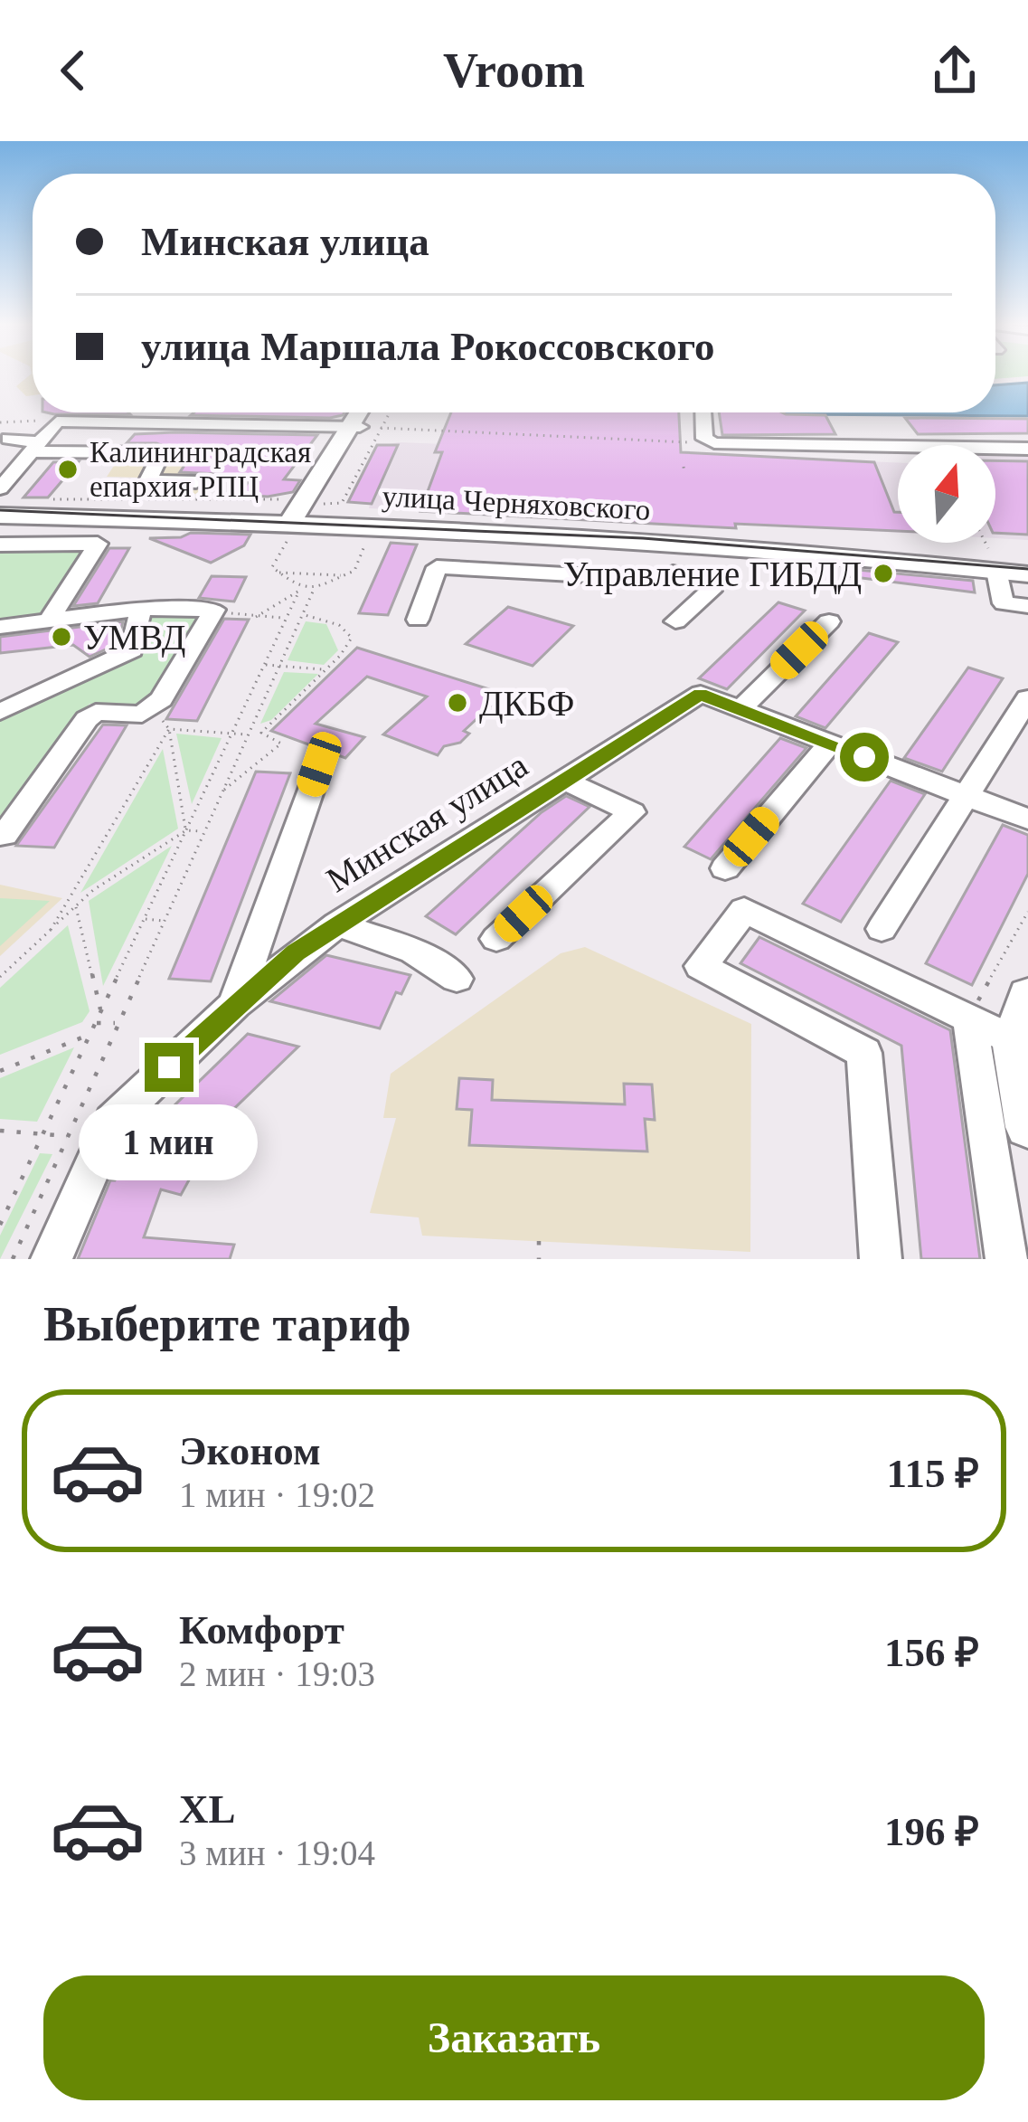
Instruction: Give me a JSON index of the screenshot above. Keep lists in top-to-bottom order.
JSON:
{
  "streets": {
    "main road": ["улица Черняховского"],
    "street": ["Минская улица"]
  },
  "places": [
    "Калининградская епархия РПЦ",
    "Управление ГИБДД",
    "УМВД",
    "ДКБФ"
  ],
  "north": "top",
  "page": {
    "header": "Vroom",
    "banner": ["Минская улица", "улица Маршала Рокоссовского"],
    "bubble": "1 мин",
    "heading": "Выберите тариф",
    "list": [
      {
        "name": "Эконом",
        "note": "1 мин · 19:02",
        "value": "115 ₽"
      },
      {
        "name": "Комфорт",
        "note": "2 мин · 19:03",
        "value": "156 ₽"
      },
      {
        "name": "XL",
        "note": "3 мин · 19:04",
        "value": "196 ₽"
      }
    ],
    "buttons": "Заказать"
  }
}
